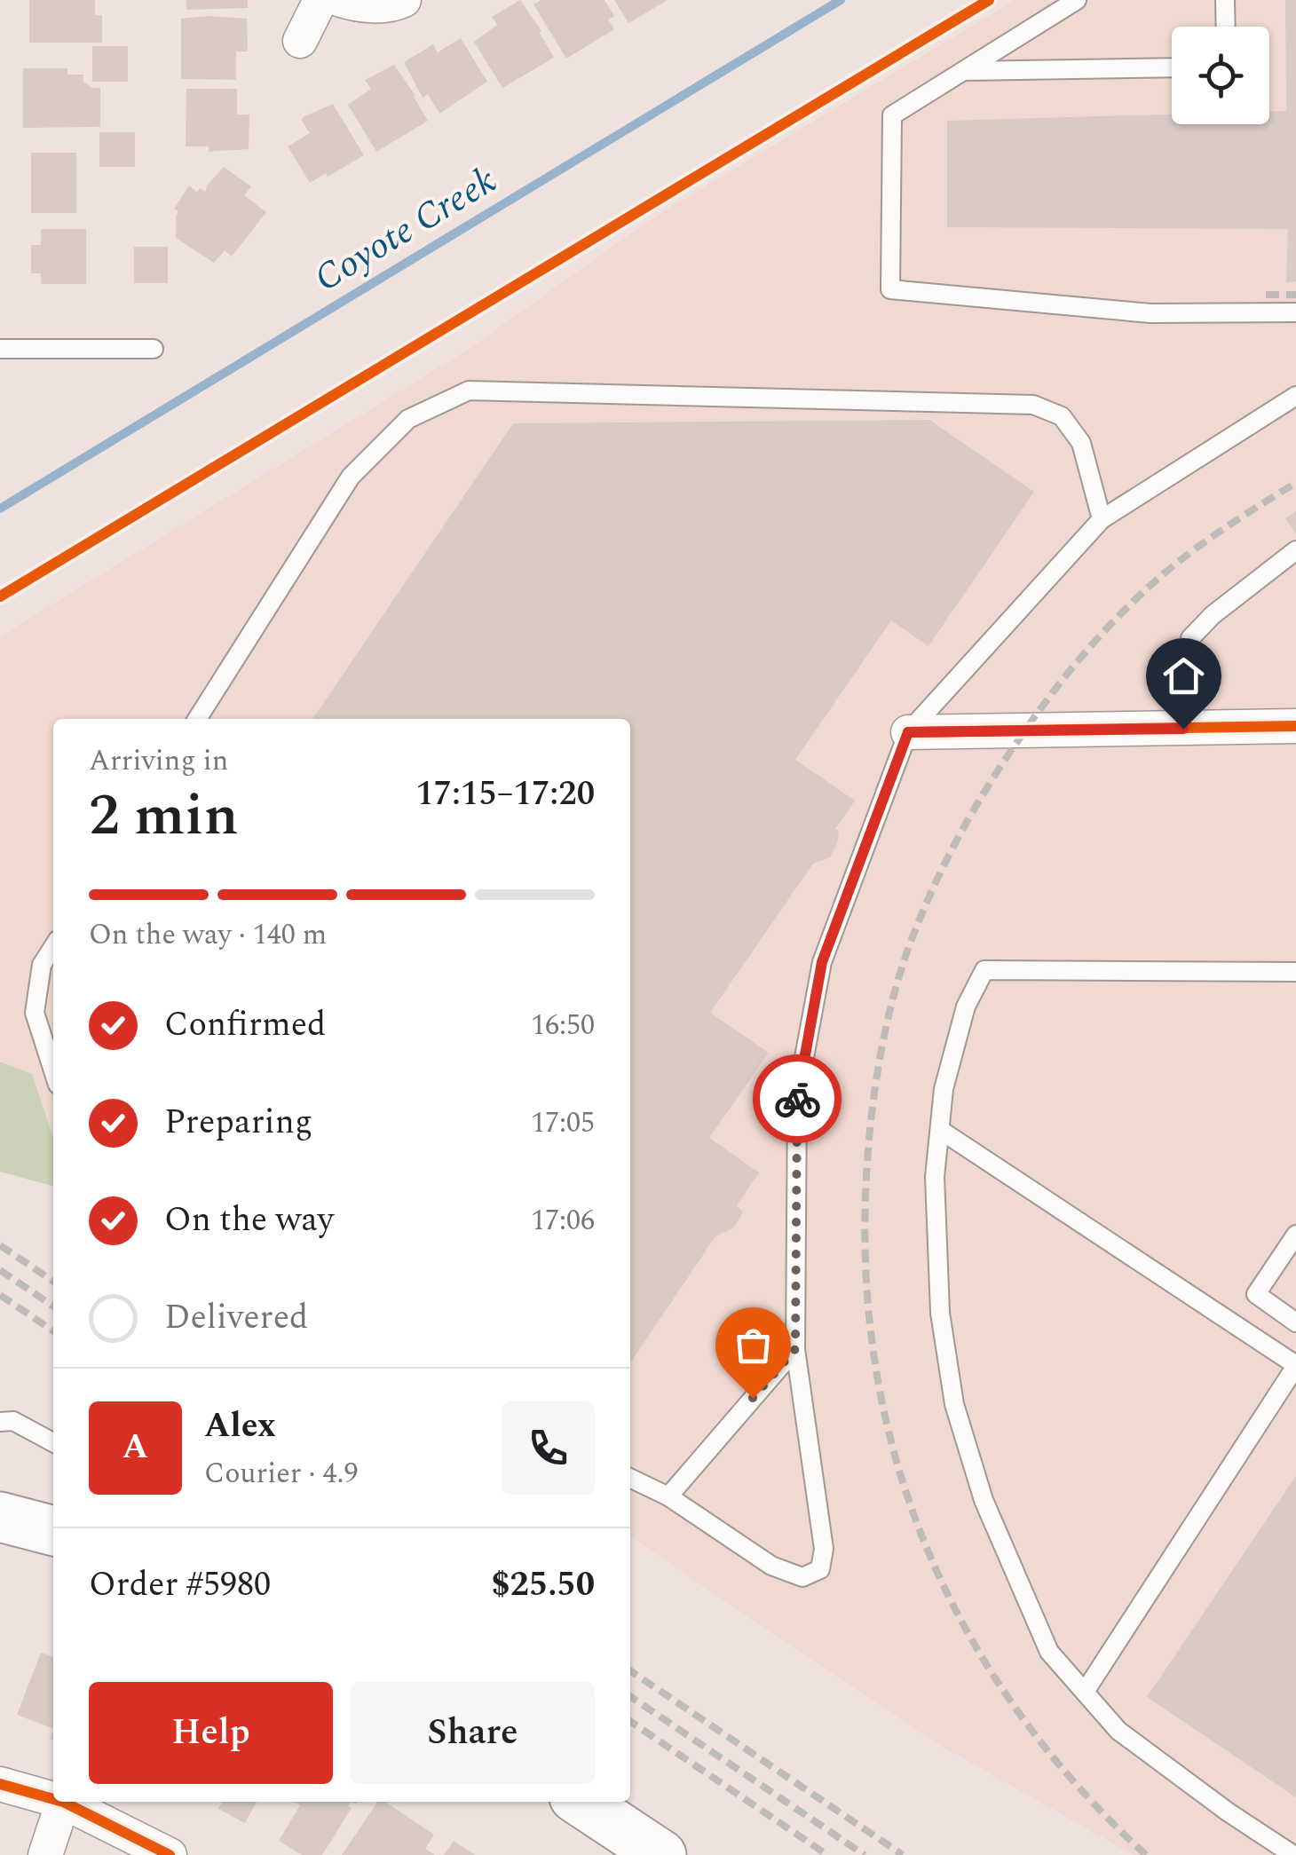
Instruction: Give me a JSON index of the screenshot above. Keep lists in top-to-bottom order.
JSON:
{
  "water": ["Coyote Creek"],
  "page": {
    "heading": ["2 min", "Arriving in", "17:15–17:20"],
    "panel": [
      "Alex",
      "Courier · 4.9",
      "Order #5980",
      "$25.50"
    ],
    "bar": "On the way · 140 m",
    "list": [
      ["Confirmed", "16:50"],
      ["Preparing", "17:05"],
      ["On the way", "17:06"],
      "Delivered"
    ],
    "round": "A",
    "buttons": ["Help", "Share"]
  }
}
